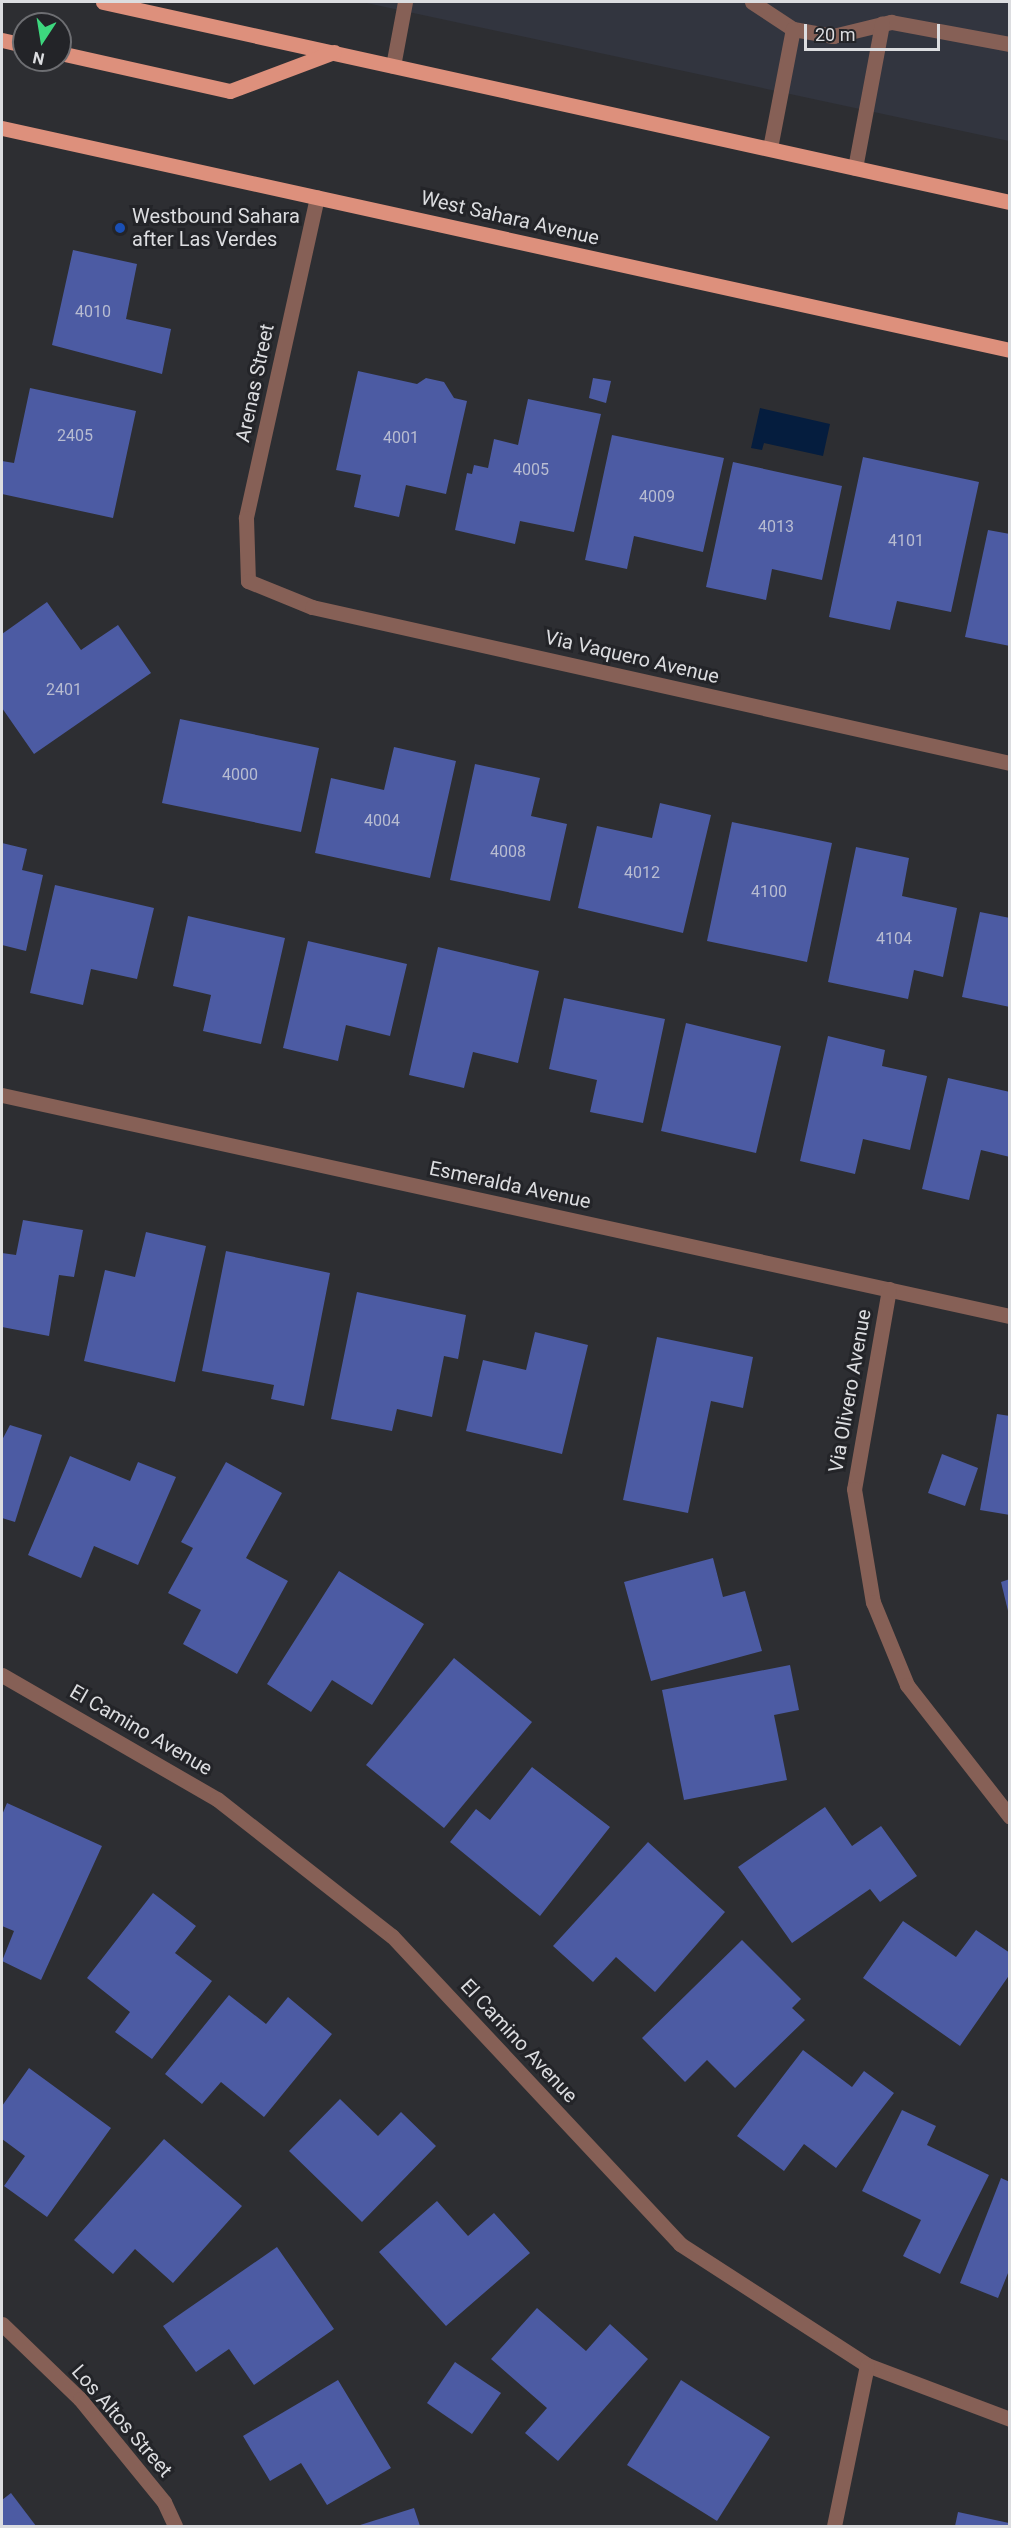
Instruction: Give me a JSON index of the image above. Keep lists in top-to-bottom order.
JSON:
{
  "streets": {
    "main road": ["West Sahara Avenue"],
    "street": [
      "Arenas Street",
      "Via Vaquero Avenue",
      "Esmeralda Avenue",
      "Via Olivero Avenue",
      "El Camino Avenue",
      "Los Altos Street"
    ]
  },
  "crossings": [
    ["West Sahara Avenue", "Arenas Street"],
    ["Arenas Street", "Via Vaquero Avenue"],
    ["Esmeralda Avenue", "Via Olivero Avenue"]
  ],
  "places": ["Westbound Sahara after Las Verdes"],
  "house_numbers": [
    "4010",
    "2405",
    "4001",
    "4005",
    "4009",
    "4013",
    "4101",
    "2401",
    "4000",
    "4004",
    "4008",
    "4012",
    "4100",
    "4104"
  ],
  "scale_bar": "20 m",
  "north": "bottom"
}
